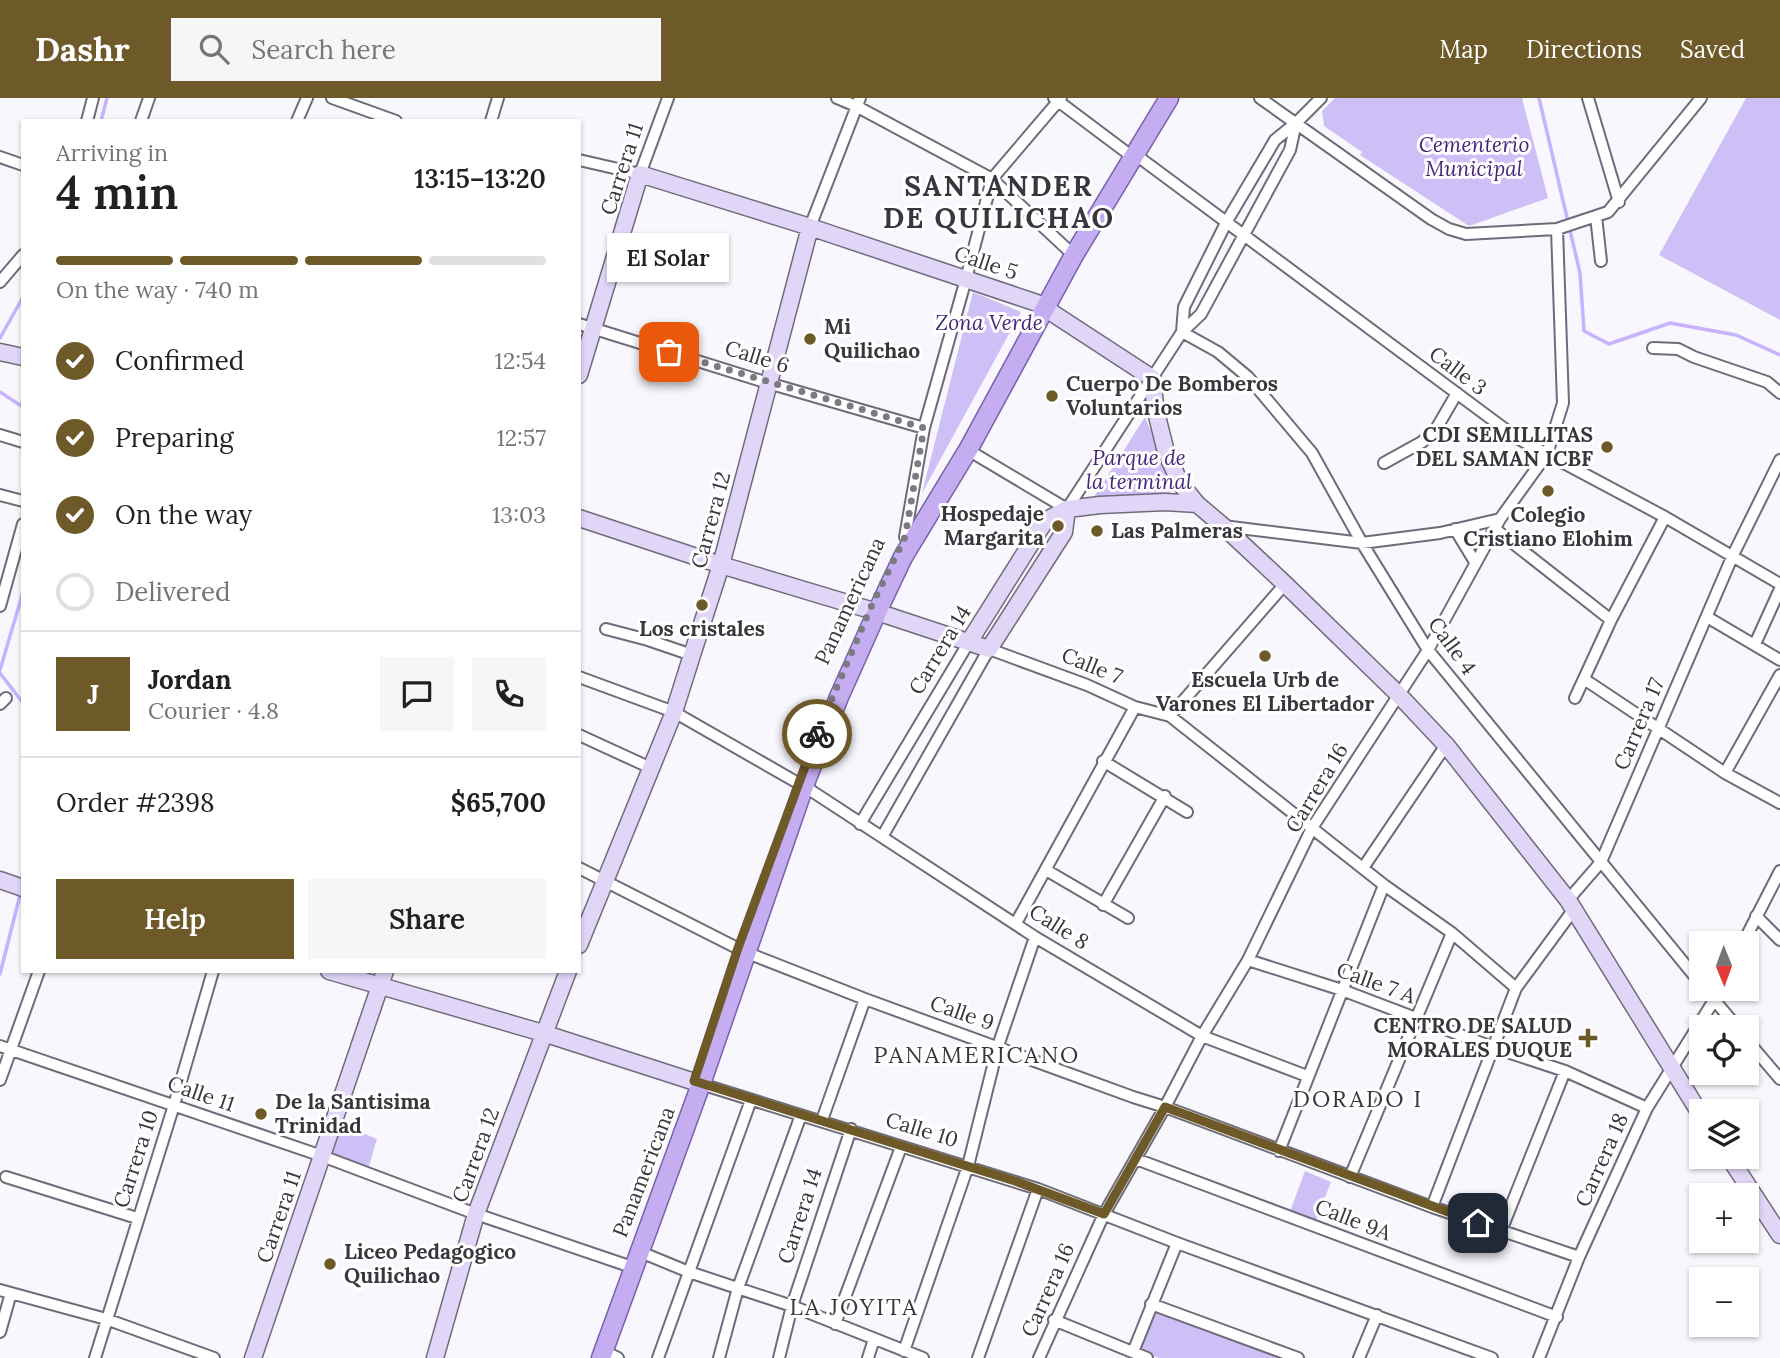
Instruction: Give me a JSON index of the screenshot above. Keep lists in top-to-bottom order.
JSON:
{
  "streets": {
    "main road": ["Panamericana"],
    "street": [
      "Carrera 11",
      "Calle 5",
      "Calle 6",
      "Calle 3",
      "Carrera 12",
      "Calle 4",
      "Carrera 14",
      "Calle 7",
      "Carrera 17",
      "Carrera 16",
      "Calle 8",
      "Calle 7 A",
      "Calle 9",
      "Calle 11",
      "Calle 10",
      "Carrera 10",
      "Carrera 18",
      "Calle 9A"
    ]
  },
  "crossings": [
    ["Carrera 11", "Calle 5"],
    ["Carrera 11", "Calle 6"],
    ["Carrera 11", "Calle 11"],
    ["Carrera 11", "Calle 10"],
    ["Calle 5", "Carrera 12"],
    ["Calle 5", "Panamericana"],
    ["Calle 5", "Carrera 14"],
    ["Calle 6", "Carrera 12"],
    ["Calle 3", "Panamericana"],
    ["Calle 3", "Carrera 14"],
    ["Calle 3", "Carrera 17"],
    ["Calle 3", "Carrera 16"],
    ["Carrera 12", "Calle 7"],
    ["Carrera 12", "Calle 8"],
    ["Carrera 12", "Calle 9"],
    ["Carrera 12", "Calle 11"],
    ["Carrera 12", "Calle 10"],
    ["Panamericana", "Calle 7"],
    ["Panamericana", "Calle 8"],
    ["Panamericana", "Calle 9"],
    ["Panamericana", "Calle 11"],
    ["Panamericana", "Calle 10"],
    ["Calle 4", "Carrera 14"],
    ["Calle 4", "Carrera 17"],
    ["Calle 4", "Carrera 16"],
    ["Carrera 14", "Calle 7"],
    ["Carrera 14", "Calle 8"],
    ["Carrera 14", "Calle 11"],
    ["Carrera 14", "Calle 10"],
    ["Calle 7", "Carrera 17"],
    ["Calle 7", "Carrera 16"],
    ["Carrera 17", "Calle 7 A"],
    ["Carrera 17", "Calle 9"],
    ["Carrera 16", "Calle 8"],
    ["Carrera 16", "Calle 7 A"],
    ["Carrera 16", "Calle 9"],
    ["Carrera 16", "Calle 10"],
    ["Carrera 16", "Calle 9A"],
    ["Calle 7 A", "Carrera 18"],
    ["Calle 9", "Carrera 18"],
    ["Calle 11", "Carrera 10"],
    ["Carrera 18", "Calle 9A"]
  ],
  "districts": [
    "SANTANDER DE QUILICHAO",
    "PANAMERICANO",
    "DORADO I",
    "LA JOYITA"
  ],
  "parks": ["Cementerio Municipal", "Zona Verde", "Parque de la terminal"],
  "places": {
    "other": [
      "Mi Quilichao",
      "El Solar",
      "Cuerpo De Bomberos Voluntarios",
      "CDI SEMILLITAS DEL SAMAN ICBF",
      "Colegio Cristiano Elohim",
      "Hospedaje Margarita",
      "Las Palmeras",
      "Los cristales",
      "Escuela Urb de Varones El Libertador",
      "De la Santisima Trinidad",
      "Liceo Pedagogico Quilichao"
    ],
    "health": ["CENTRO DE SALUD MORALES DUQUE"]
  },
  "north": "bottom",
  "page": {
    "header": "Dashr",
    "search": "Search here",
    "nav": ["Map", "Directions", "Saved"],
    "heading": ["4 min", "Arriving in", "13:15–13:20"],
    "panel": [
      "Jordan",
      "Courier · 4.8",
      "Order #2398",
      "$65,700"
    ],
    "bubble": "El Solar",
    "bar": "On the way · 740 m",
    "list": [
      ["Confirmed", "12:54"],
      ["Preparing", "12:57"],
      ["On the way", "13:03"],
      "Delivered"
    ],
    "round": "J",
    "buttons": ["Help", "Share"],
    "map_buttons": ["+", "−"]
  }
}
